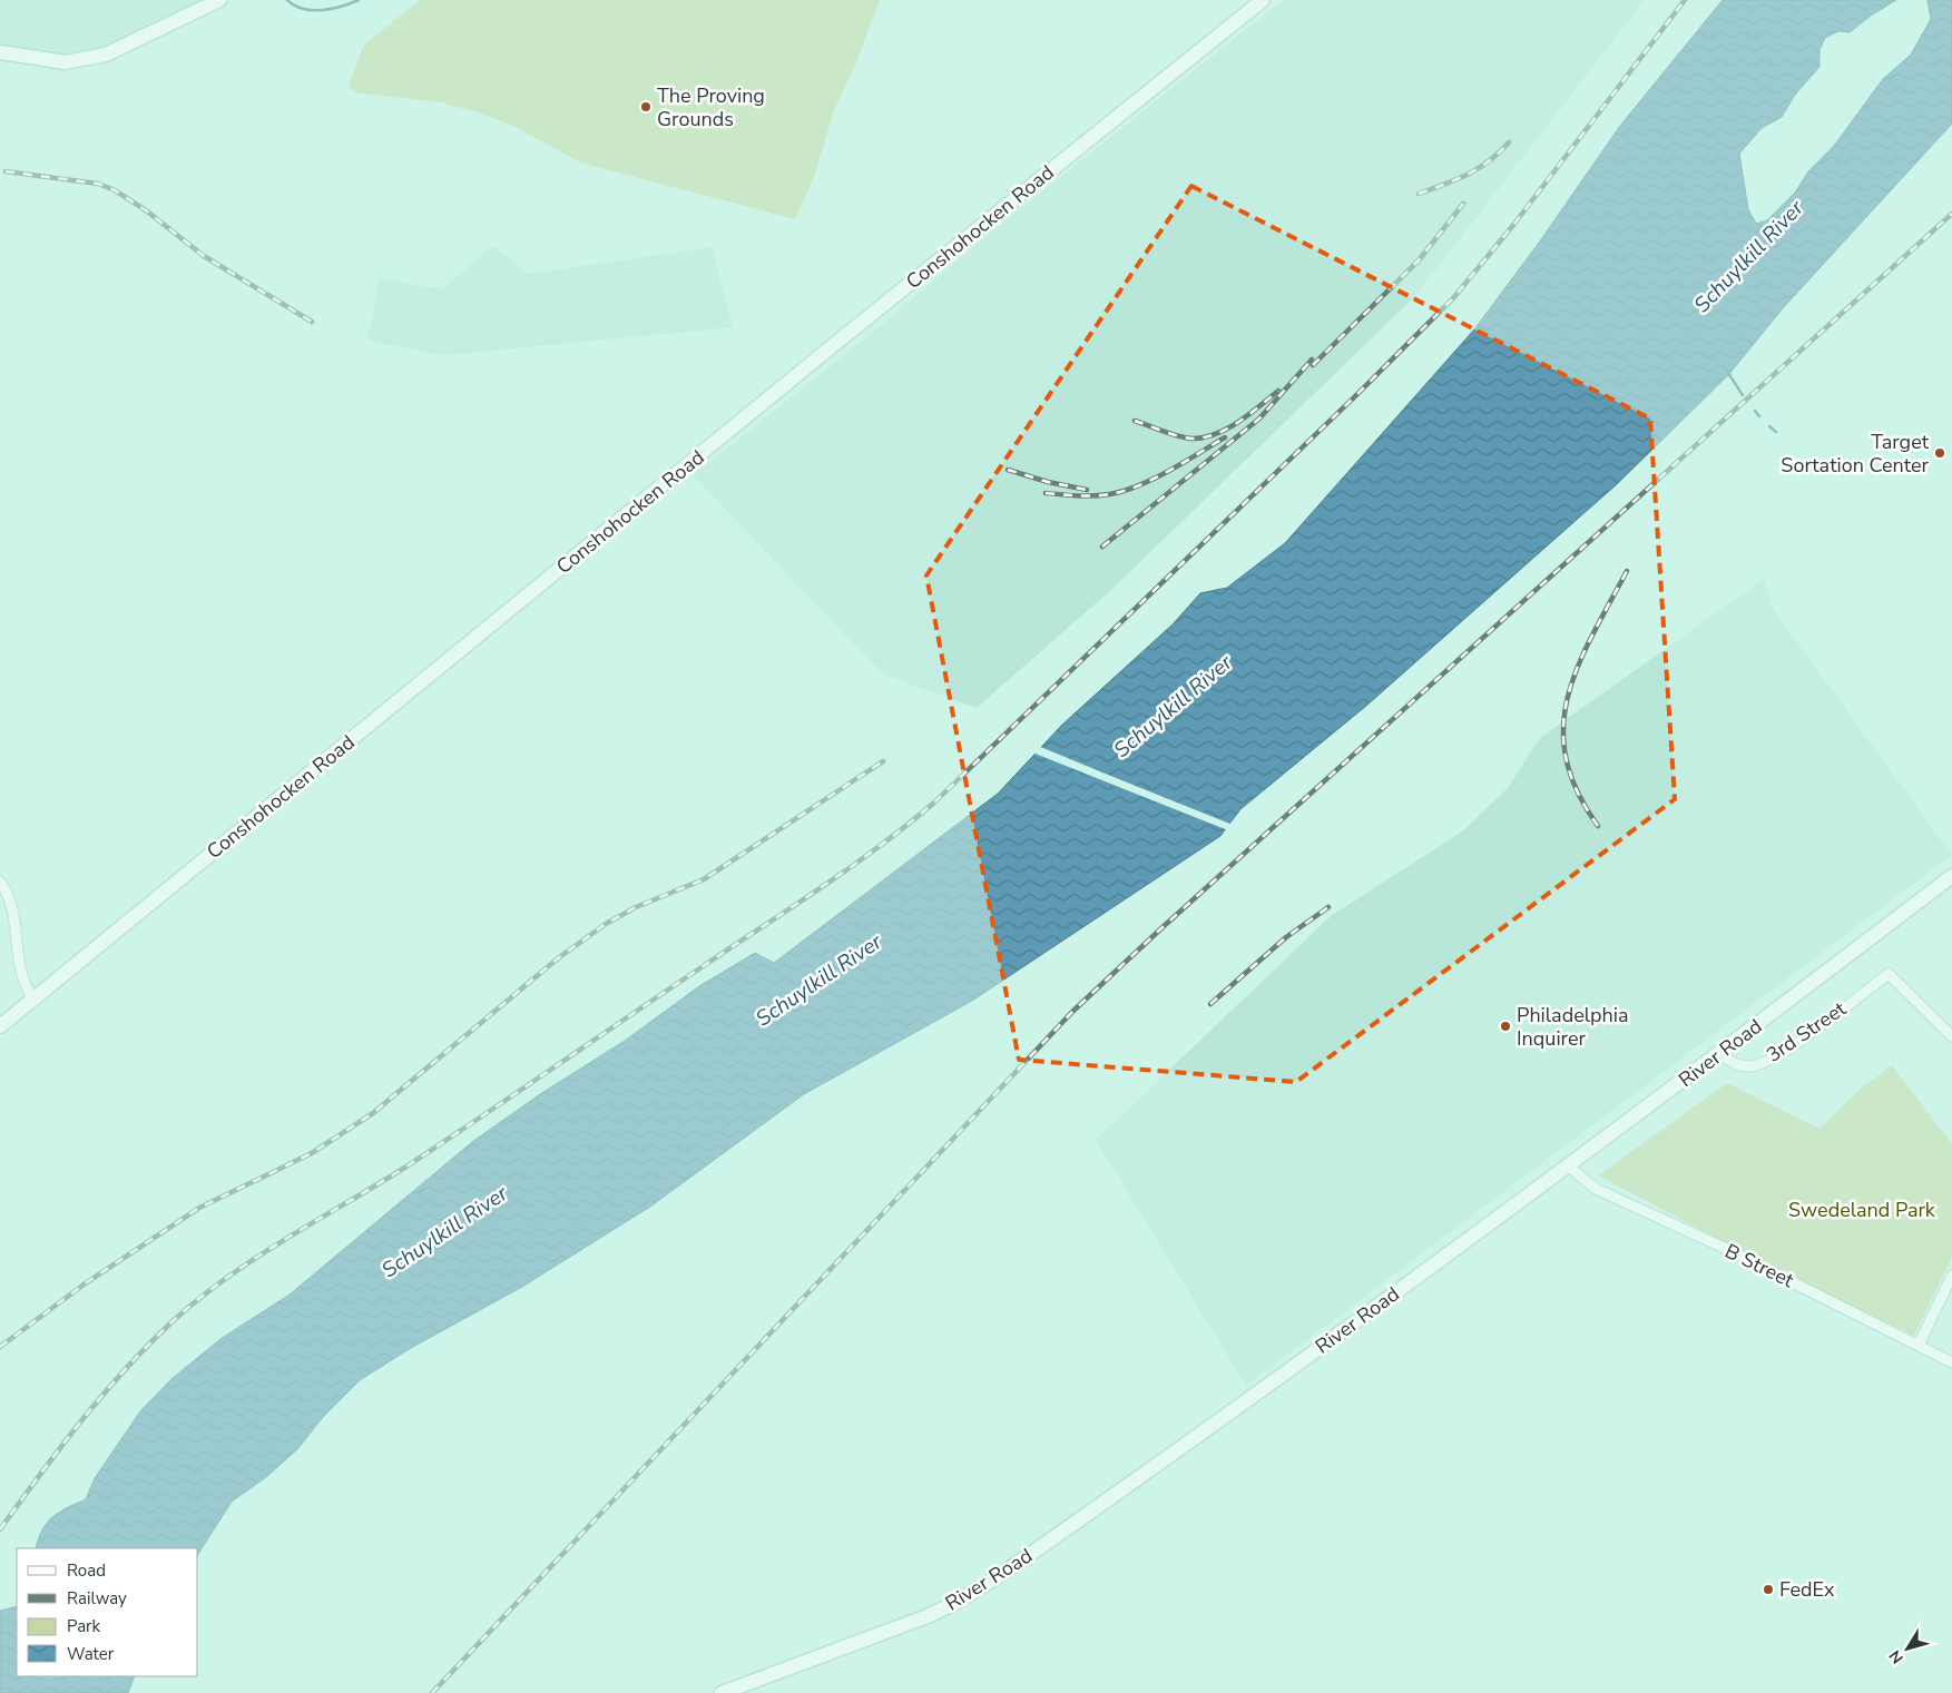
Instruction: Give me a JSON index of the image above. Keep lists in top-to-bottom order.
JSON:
{
  "streets": {
    "main road": ["Conshohocken Road", "River Road"],
    "street": ["3rd Street", "B Street"]
  },
  "crossings": [
    ["3rd Street", "River Road"],
    ["River Road", "B Street"]
  ],
  "water": ["Schuylkill River"],
  "parks": ["Swedeland Park"],
  "places": [
    "The Proving Grounds",
    "Target Sortation Center",
    "Philadelphia Inquirer",
    "FedEx"
  ],
  "legend": [
    "Road",
    "Railway",
    "Park",
    "Water"
  ],
  "north": "bottom left"
}
